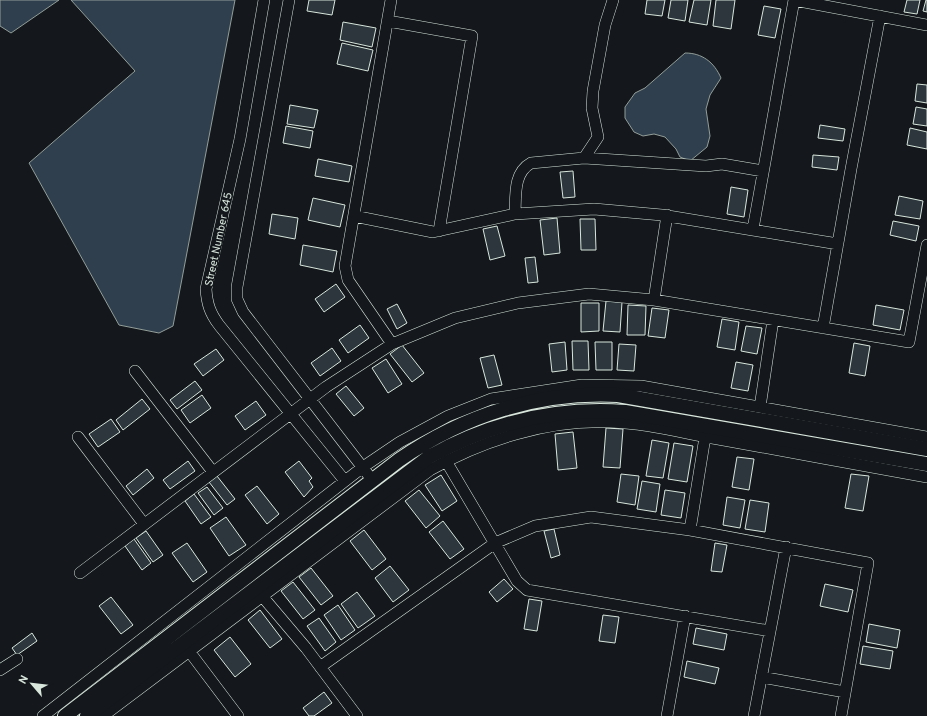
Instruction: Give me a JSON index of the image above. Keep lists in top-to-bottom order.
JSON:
{
  "streets": {
    "street": ["Street Number 645"]
  },
  "north": "top left"
}
